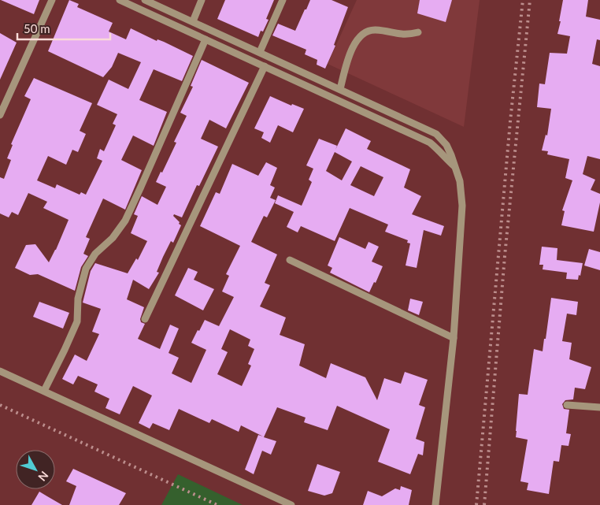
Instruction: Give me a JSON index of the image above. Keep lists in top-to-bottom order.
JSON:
{
  "scale_bar": "50 m",
  "north": "bottom right"
}
